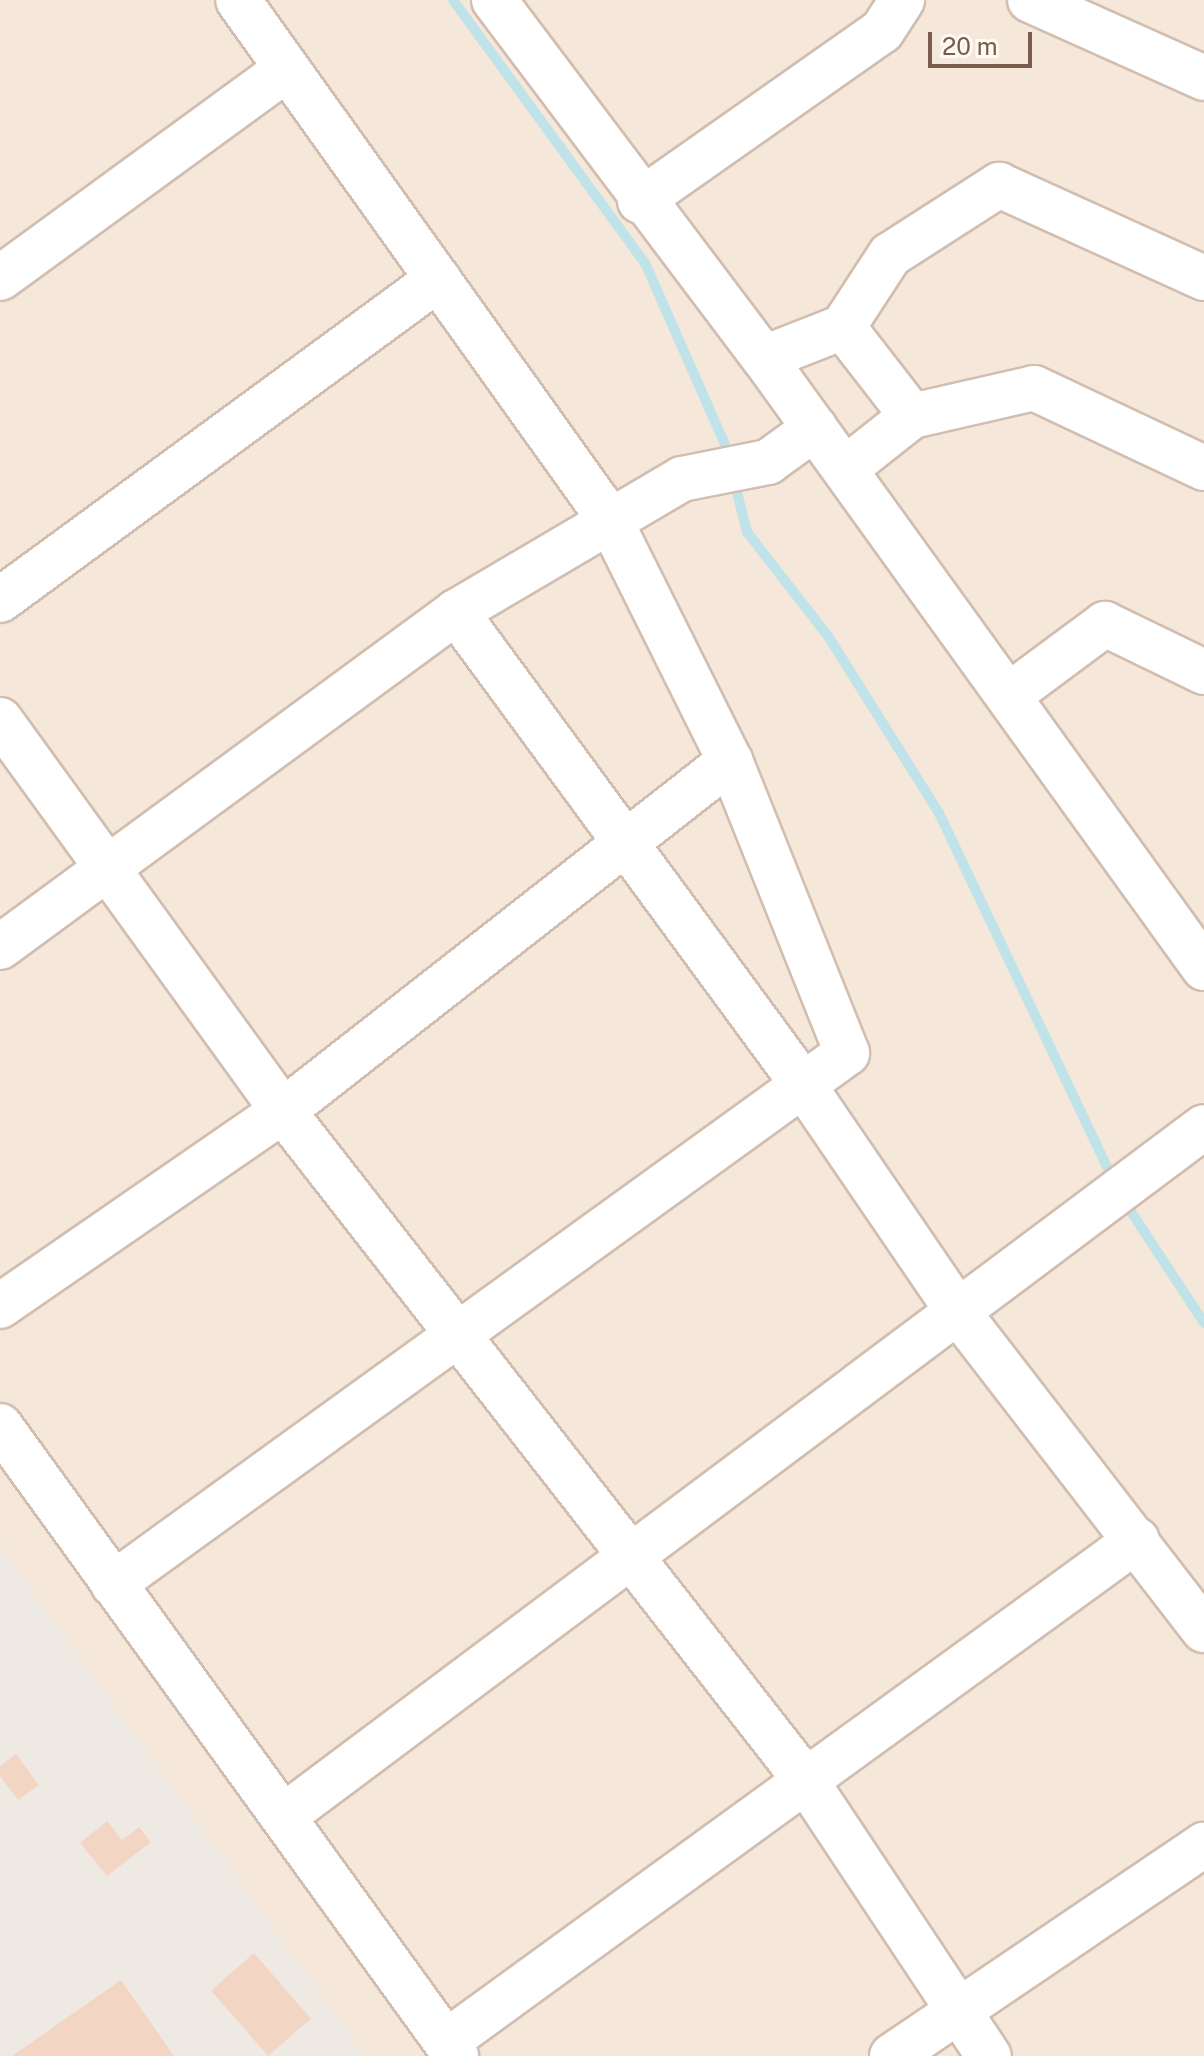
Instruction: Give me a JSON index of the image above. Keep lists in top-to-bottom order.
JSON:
{
  "scale_bar": "20 m"
}
